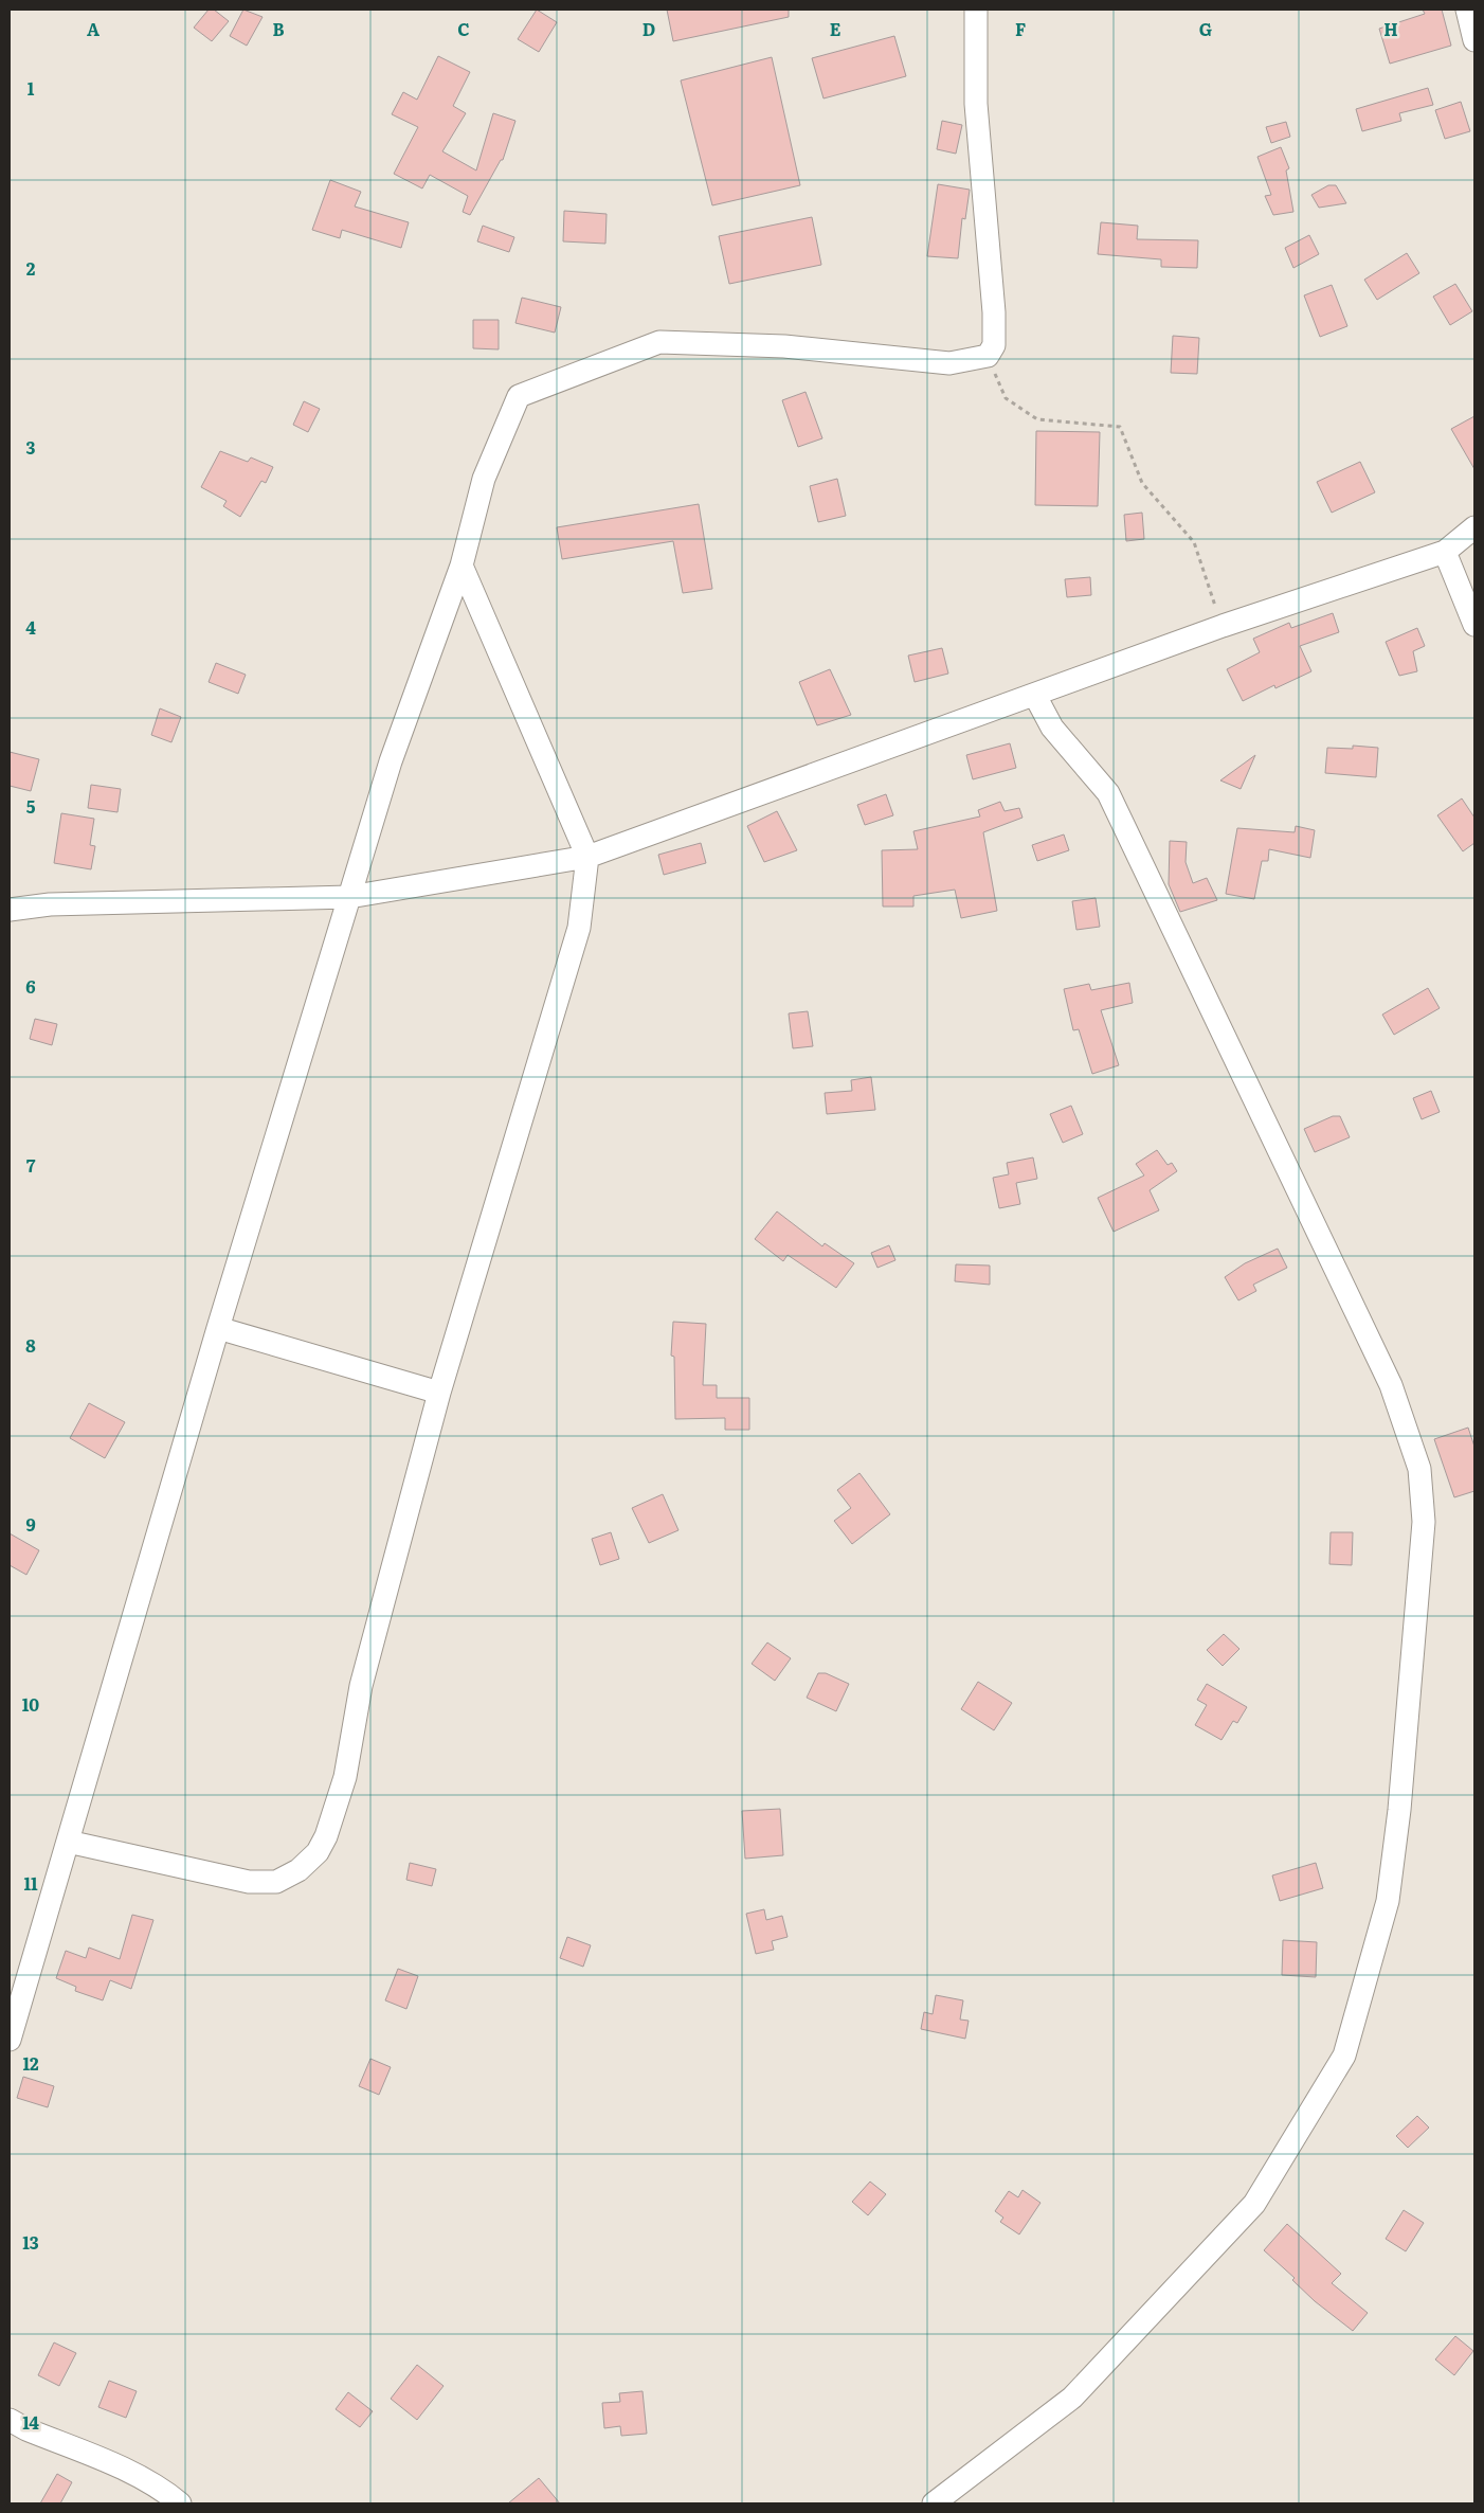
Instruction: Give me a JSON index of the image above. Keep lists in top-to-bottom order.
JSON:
{
  "grid": {
    "columns": [
      "A",
      "B",
      "C",
      "D",
      "E",
      "F",
      "G",
      "H"
    ],
    "rows": [
      "1",
      "2",
      "3",
      "4",
      "5",
      "6",
      "7",
      "8",
      "9",
      "10",
      "11",
      "12",
      "13",
      "14"
    ]
  }
}
